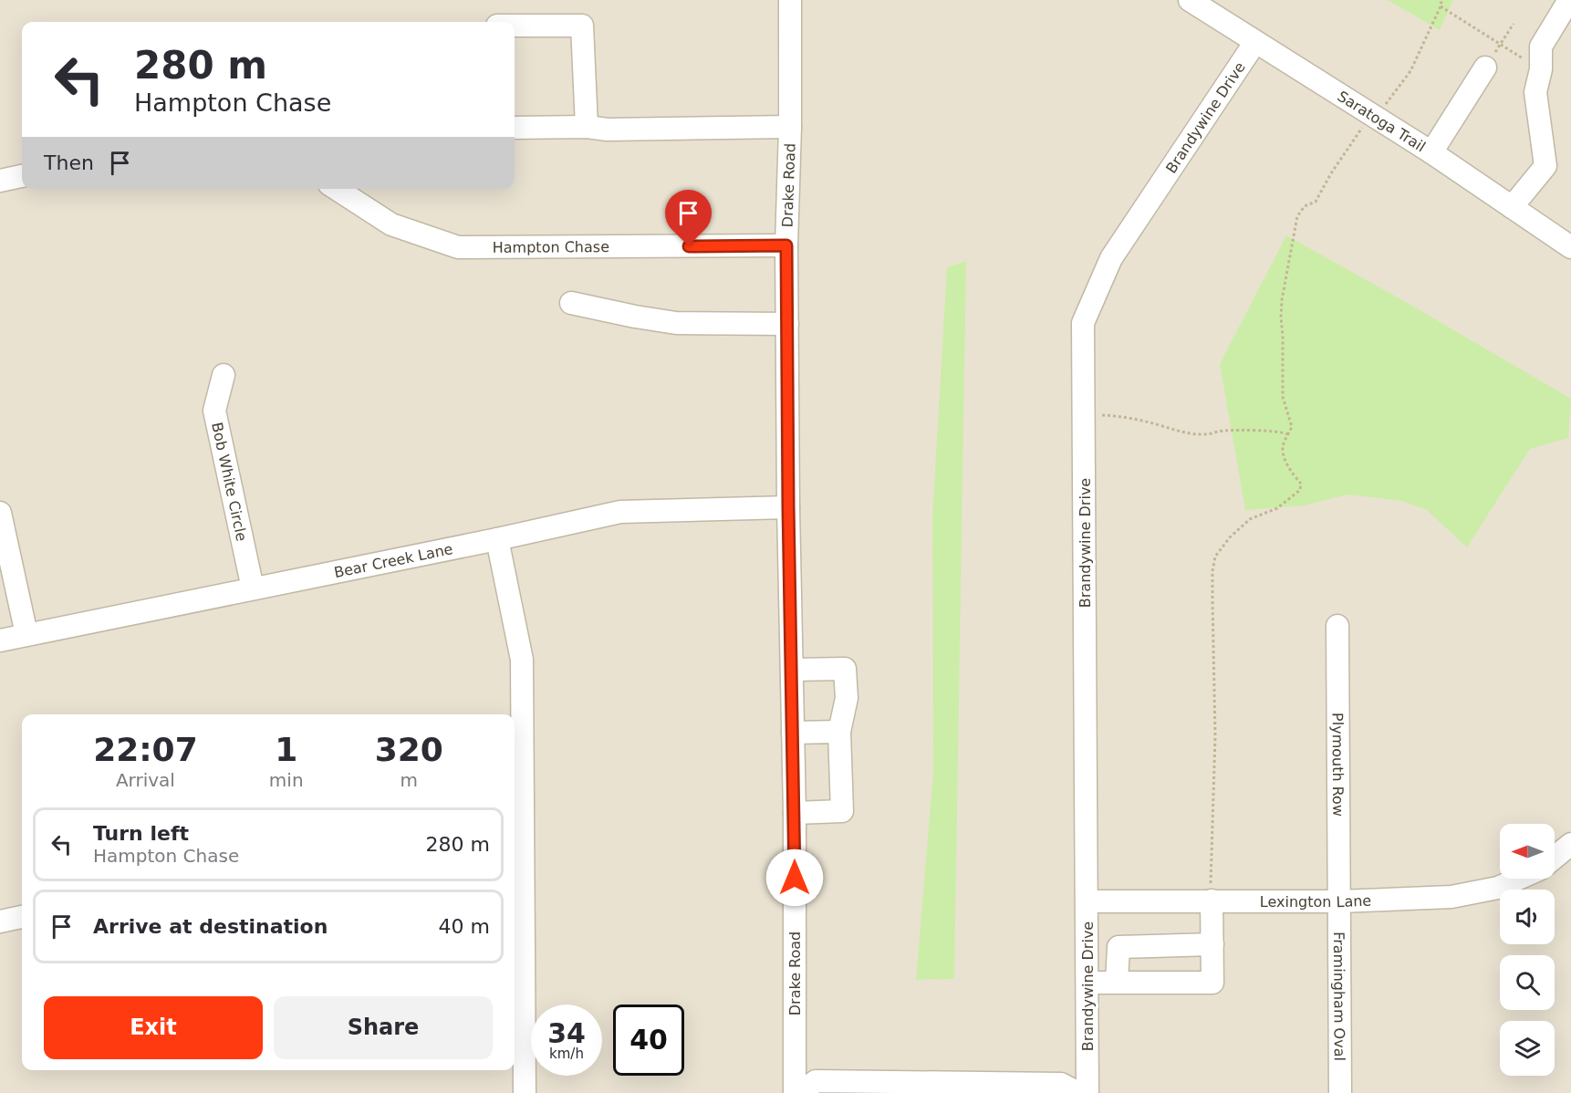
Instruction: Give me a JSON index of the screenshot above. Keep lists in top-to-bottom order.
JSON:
{
  "streets": {
    "street": [
      "Brandywine Drive",
      "Saratoga Trail",
      "Drake Road",
      "Hampton Chase",
      "Bob White Circle",
      "Bear Creek Lane",
      "Plymouth Row",
      "Lexington Lane",
      "Framingham Oval"
    ]
  },
  "crossings": [
    ["Brandywine Drive", "Saratoga Trail"],
    ["Brandywine Drive", "Lexington Lane"],
    ["Drake Road", "Hampton Chase"],
    ["Drake Road", "Bear Creek Lane"],
    ["Bob White Circle", "Bear Creek Lane"],
    ["Plymouth Row", "Lexington Lane"],
    ["Plymouth Row", "Framingham Oval"],
    ["Lexington Lane", "Framingham Oval"]
  ],
  "north": "left",
  "page": {
    "turn": ["280 m", "Hampton Chase"],
    "then": "Then",
    "eta": [
      "22:07",
      "Arrival",
      "1",
      "min",
      "320",
      "m"
    ],
    "list": [
      {
        "name": "Turn left",
        "note": "Hampton Chase",
        "value": "280 m"
      },
      {
        "name": "Arrive at destination",
        "value": "40 m"
      }
    ],
    "buttons": ["Exit", "Share"],
    "speed": "34 km/h",
    "limit": "40"
  }
}
